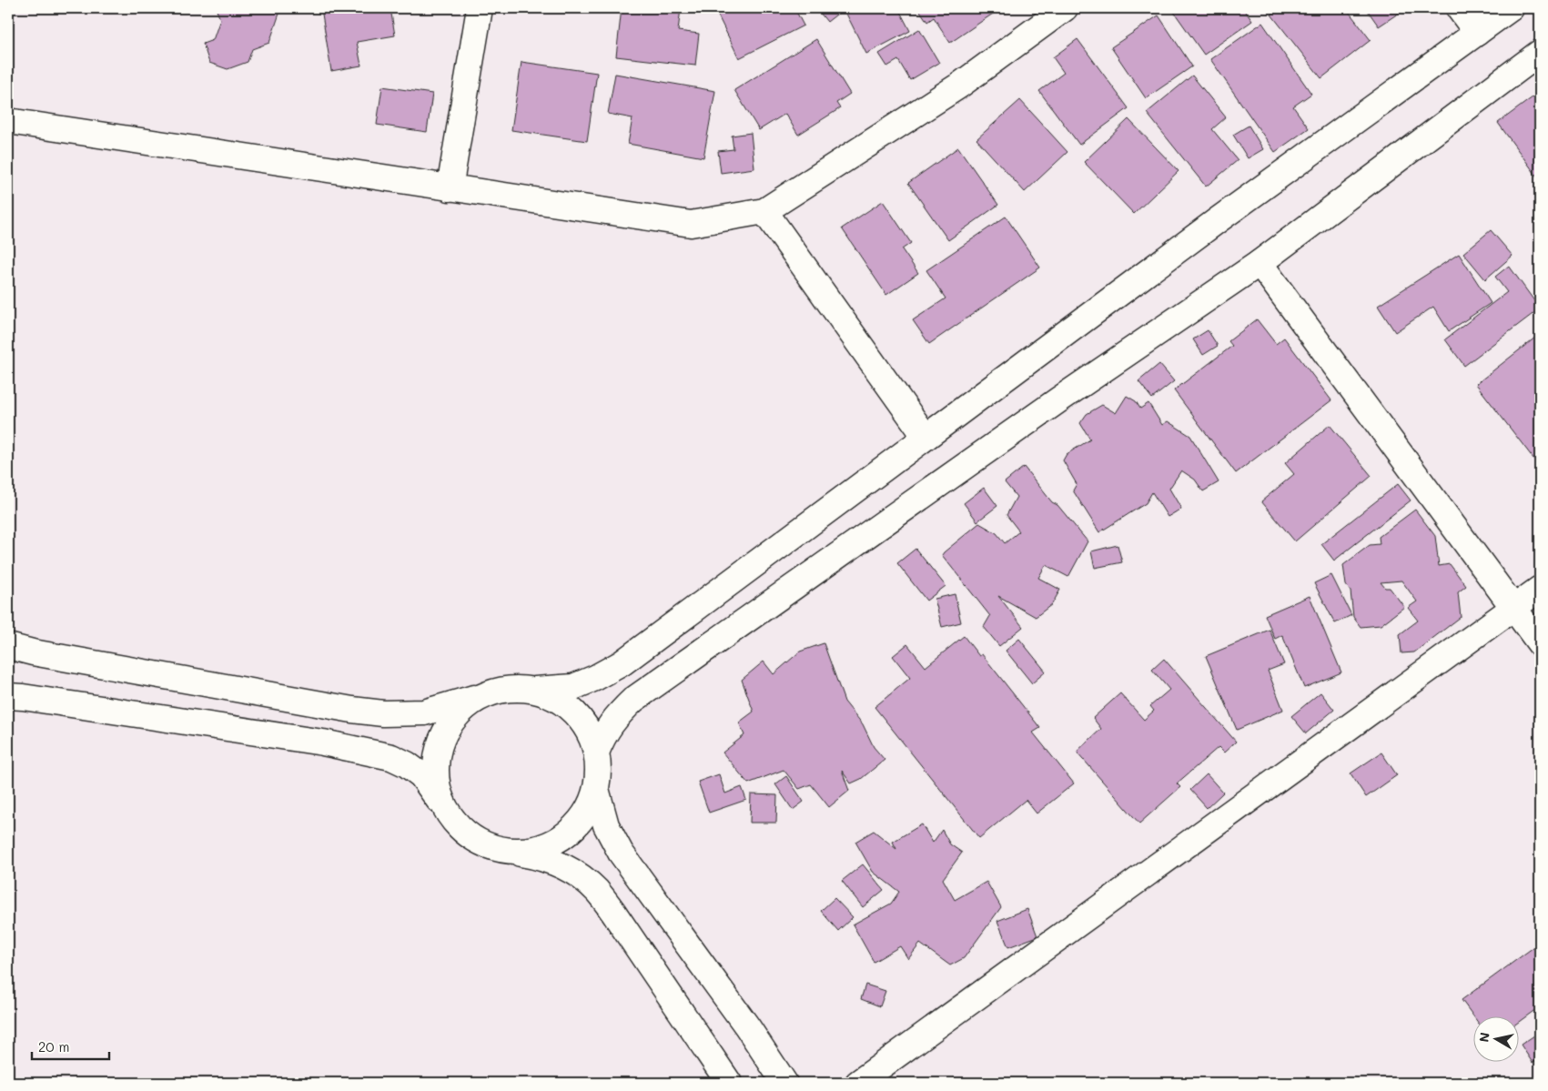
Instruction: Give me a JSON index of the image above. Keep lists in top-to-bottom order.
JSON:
{
  "scale_bar": "20 m",
  "north": "left"
}
